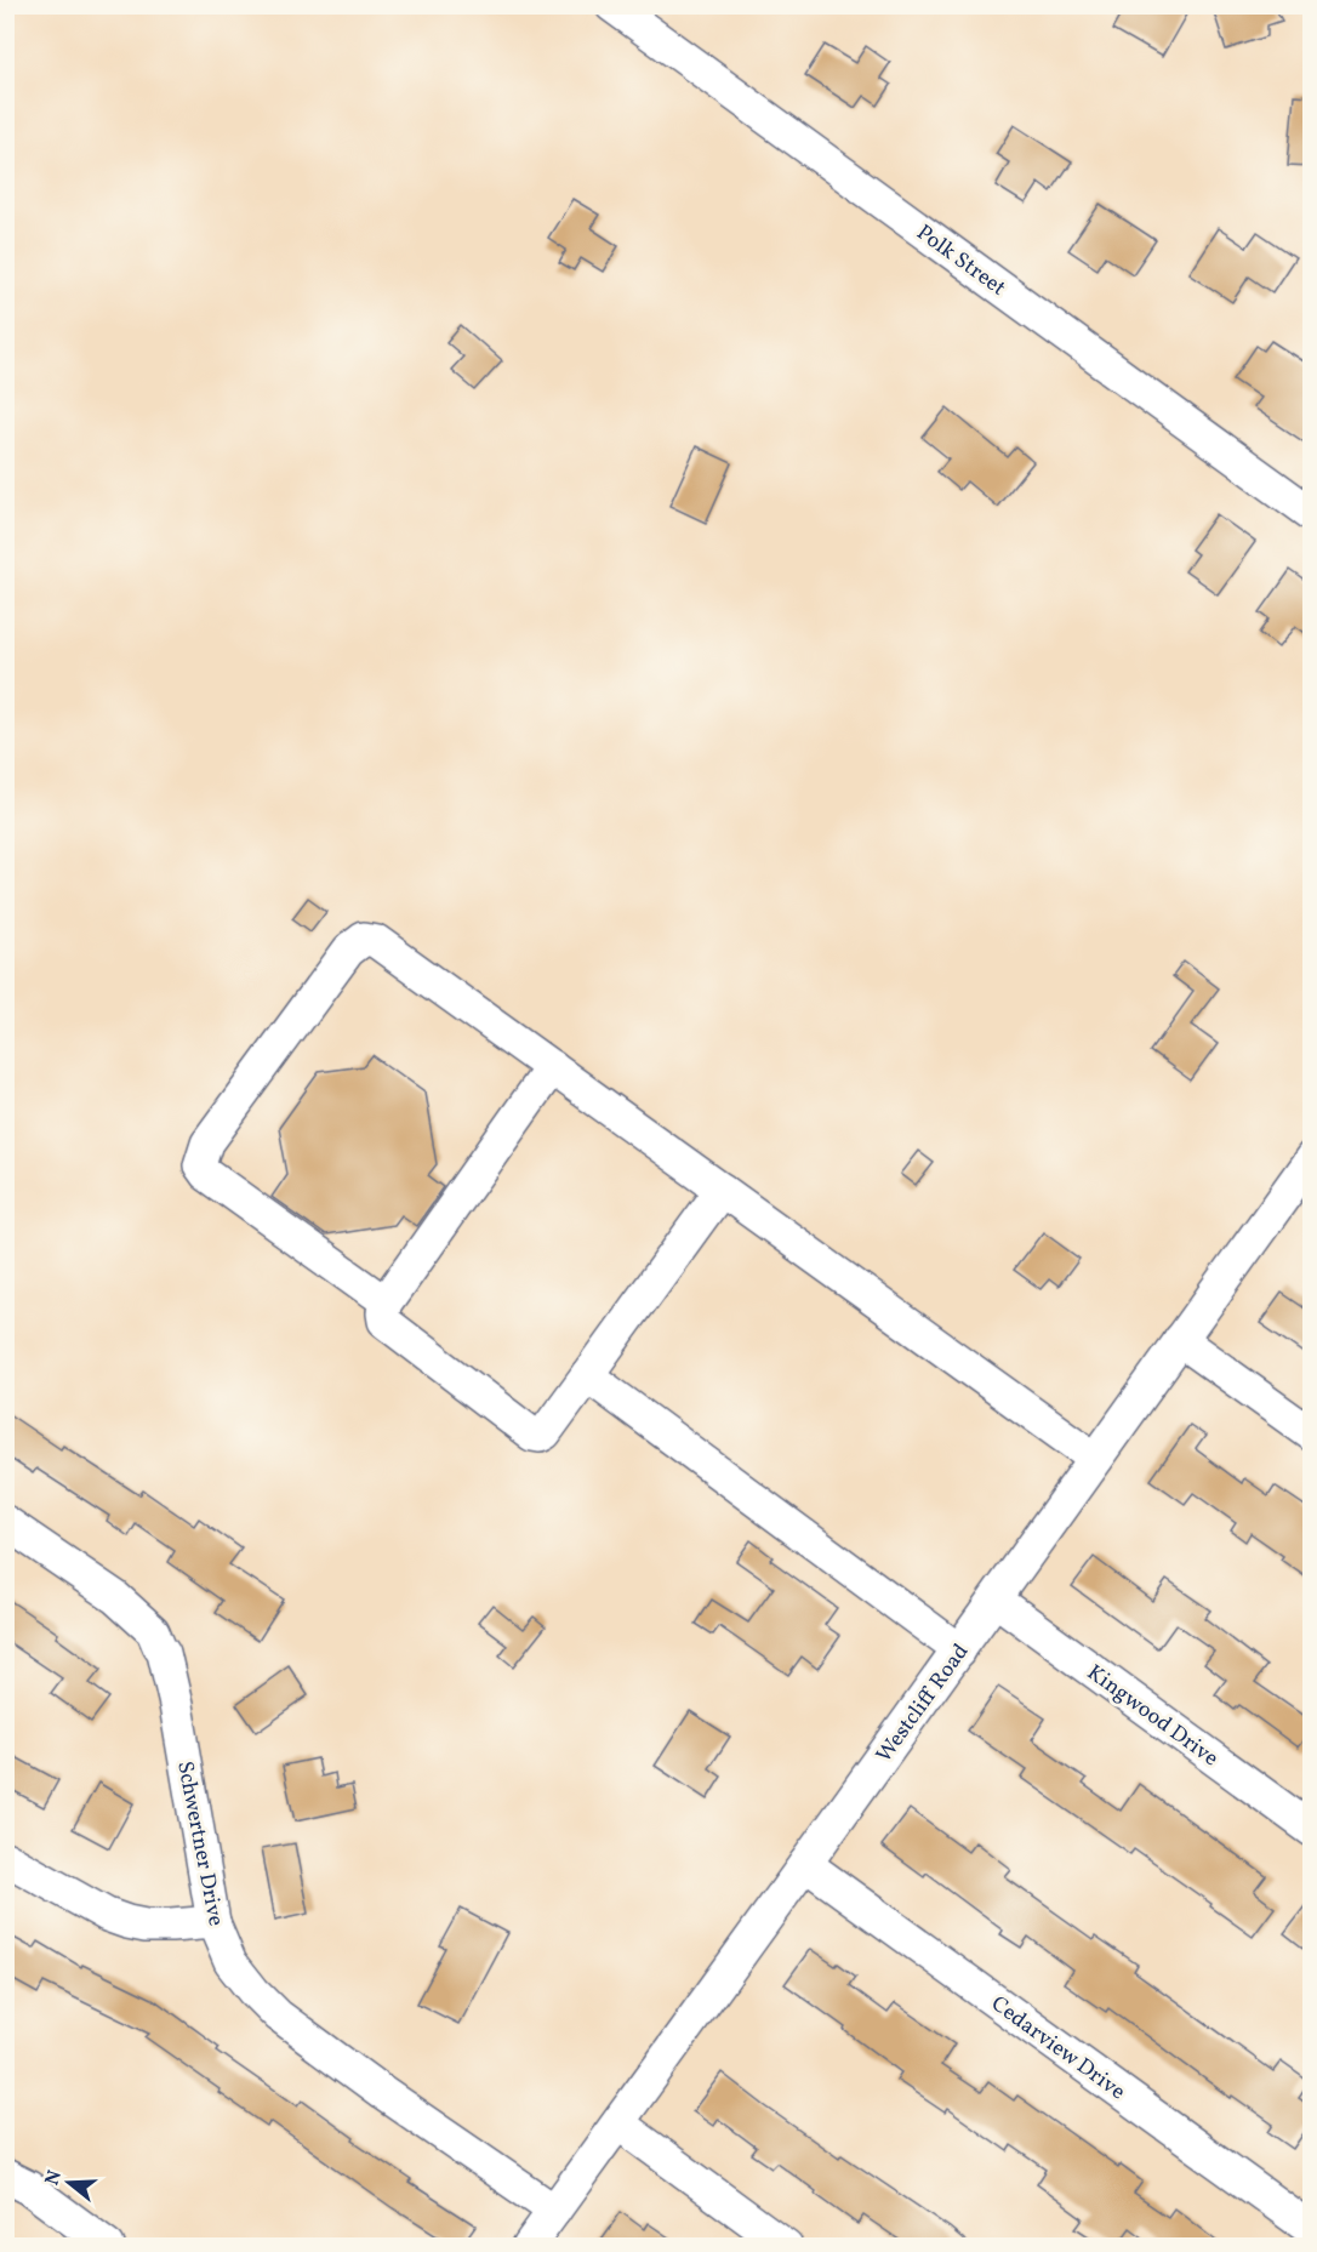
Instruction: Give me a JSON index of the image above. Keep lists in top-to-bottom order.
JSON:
{
  "streets": {
    "street": [
      "Polk Street",
      "Westcliff Road",
      "Kingwood Drive",
      "Schwertner Drive",
      "Cedarview Drive"
    ]
  },
  "crossings": [
    ["Westcliff Road", "Kingwood Drive"],
    ["Westcliff Road", "Schwertner Drive"],
    ["Westcliff Road", "Cedarview Drive"]
  ],
  "north": "left"
}
